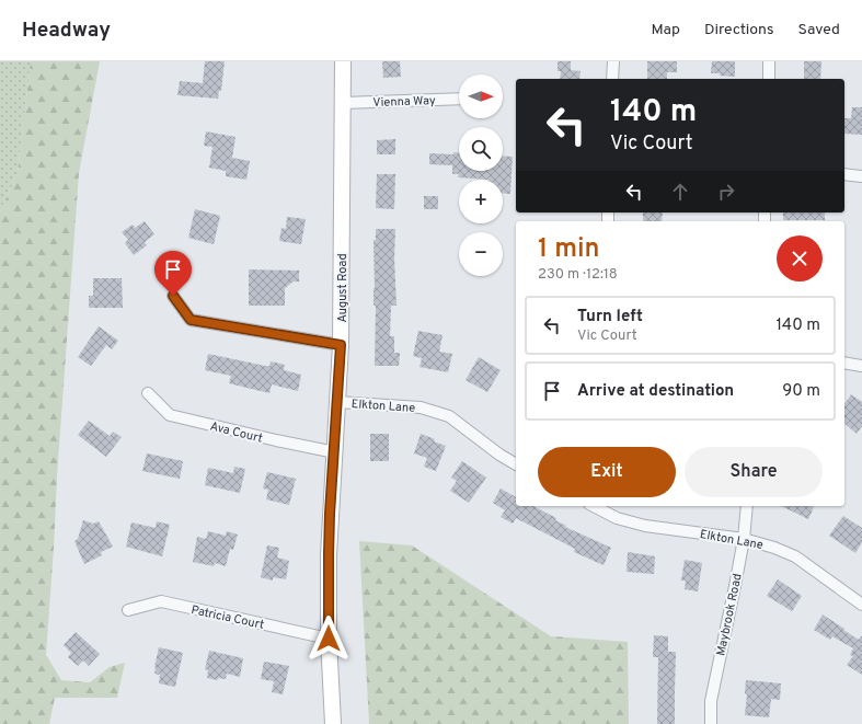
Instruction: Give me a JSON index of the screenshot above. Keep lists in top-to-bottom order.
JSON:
{
  "streets": {
    "street": [
      "Vienna Way",
      "August Road",
      "Elkton Lane",
      "Ava Court",
      "Maybrook Road",
      "Patricia Court"
    ]
  },
  "crossings": [
    ["Vienna Way", "August Road"],
    ["August Road", "Elkton Lane"],
    ["August Road", "Ava Court"],
    ["August Road", "Patricia Court"],
    ["Elkton Lane", "Maybrook Road"]
  ],
  "north": "right",
  "page": {
    "header": "Headway",
    "nav": ["Map", "Directions", "Saved"],
    "map_buttons": ["+", "−"],
    "turn": ["140 m", "Vic Court"],
    "heading": ["1 min", "230 m · 12:18"],
    "list": [
      {
        "name": "Turn left",
        "note": "Vic Court",
        "value": "140 m"
      },
      {
        "name": "Arrive at destination",
        "value": "90 m"
      }
    ],
    "buttons": ["Exit", "Share"]
  }
}
